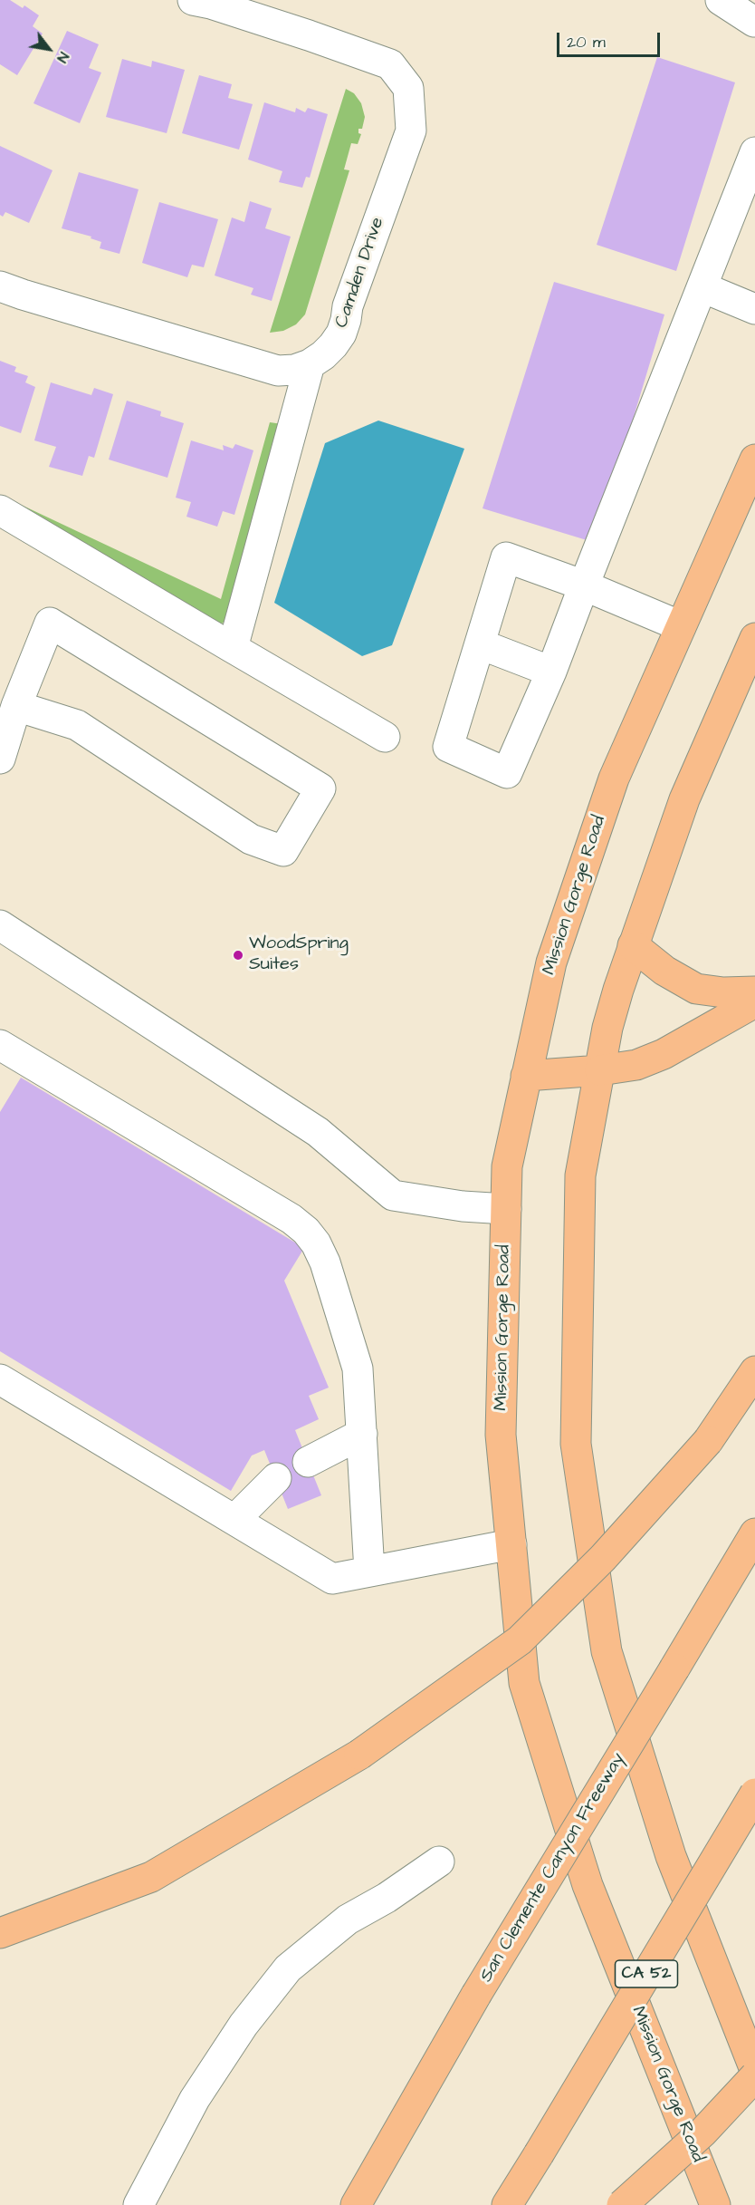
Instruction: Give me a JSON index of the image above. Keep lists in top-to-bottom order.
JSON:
{
  "streets": {
    "main road": ["Mission Gorge Road", "San Clemente Canyon Freeway", "CA 52"],
    "street": ["Camden Drive"]
  },
  "places": ["WoodSpring Suites"],
  "scale_bar": "20 m",
  "north": "bottom right"
}
